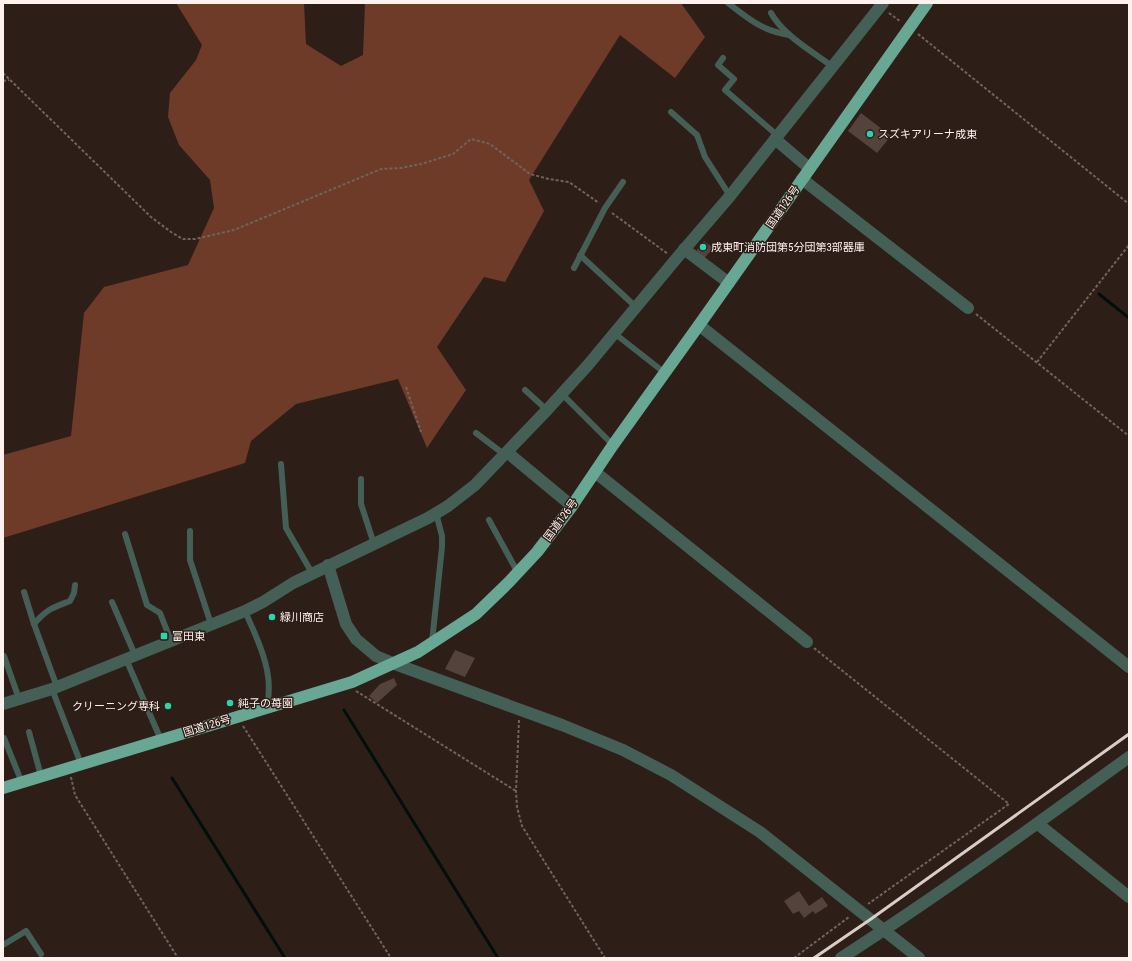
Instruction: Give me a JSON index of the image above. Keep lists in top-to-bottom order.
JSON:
{
  "streets": {
    "highway": ["国道126号"]
  },
  "places": {
    "other": [
      "スズキアリーナ成東",
      "成東町消防団第5分団第3部器庫",
      "緑川商店",
      "純子の苺園",
      "クリーニング専科"
    ],
    "transit": ["富田東"]
  }
}
